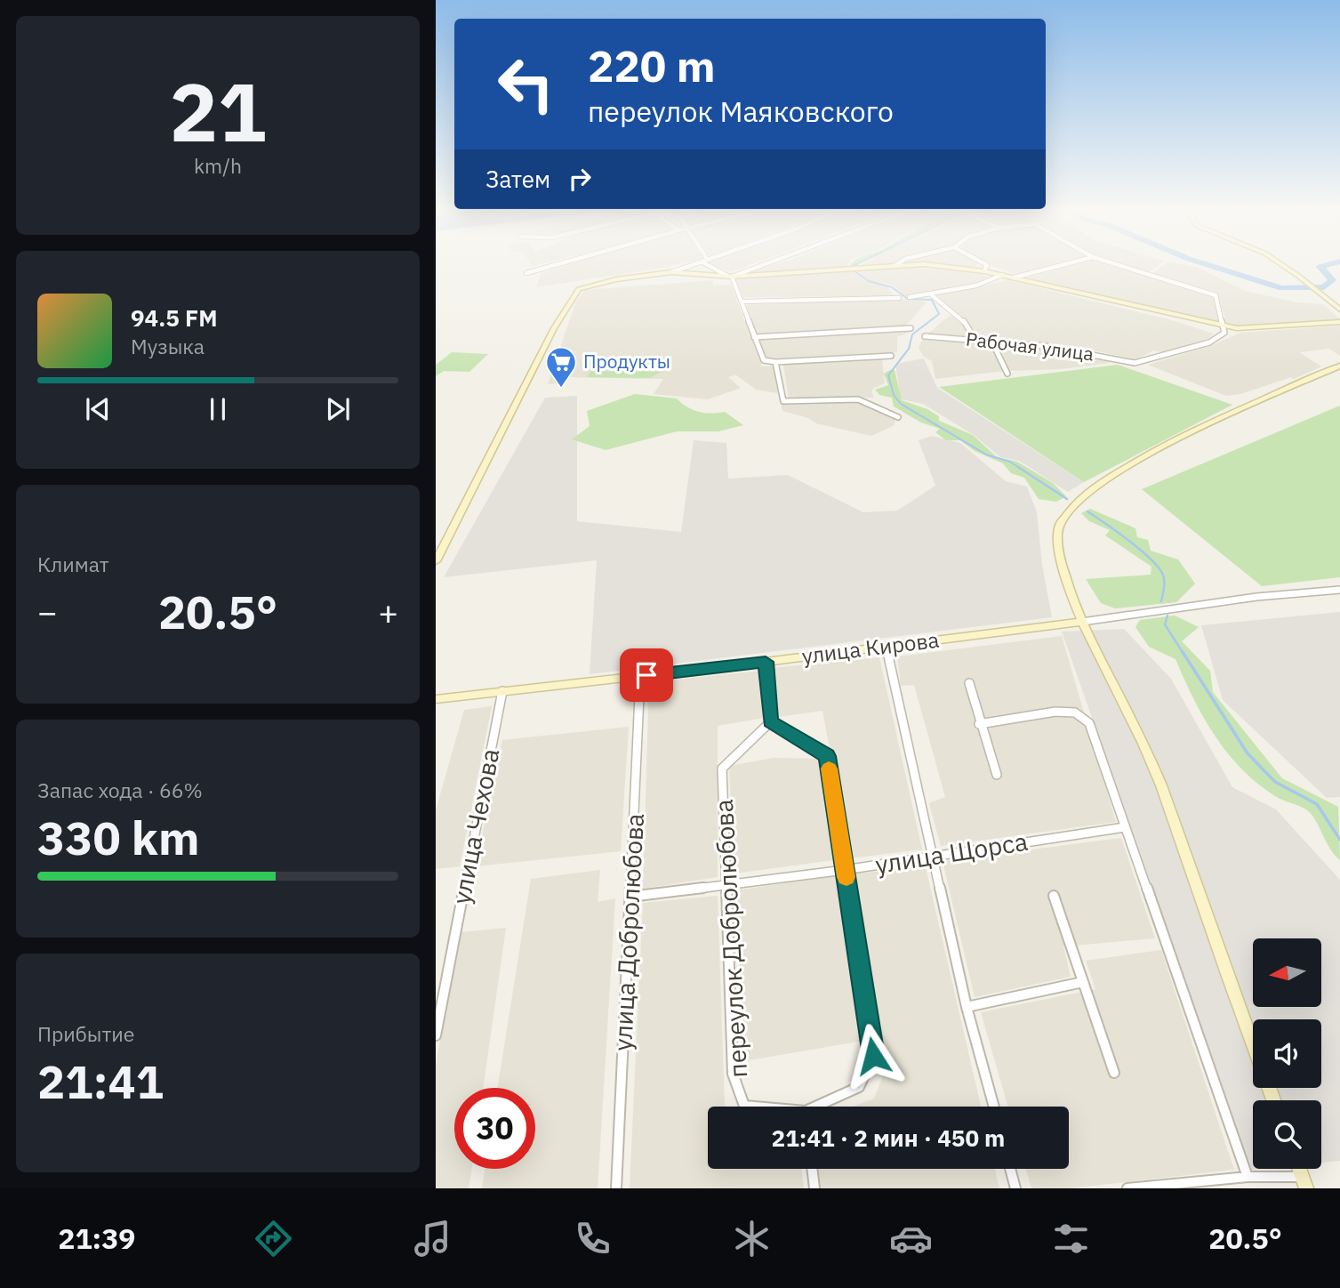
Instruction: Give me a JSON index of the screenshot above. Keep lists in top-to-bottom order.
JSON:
{
  "streets": {
    "street": [
      "Рабочая улица",
      "улица Кирова",
      "улица Чехова",
      "улица Щорса",
      "улица Добролюбова",
      "переулок Добролюбова"
    ]
  },
  "crossings": [
    ["улица Кирова", "улица Чехова"],
    ["улица Кирова", "улица Добролюбова"],
    ["улица Щорса", "улица Добролюбова"],
    ["улица Щорса", "переулок Добролюбова"]
  ],
  "places": {
    "supermarket": ["Продукты"]
  },
  "north": "left",
  "page": {
    "tile": [
      ["21", "km/h"],
      "Климат",
      ["Запас хода · 66%", "330 km"],
      ["Прибытие", "21:41"]
    ],
    "turn": ["220 m", "переулок Маяковского"],
    "then": "Затем",
    "song": ["94.5 FM", "Музыка"],
    "heat": ["−", "20.5°", "+"],
    "limit": "30",
    "trip": "21:41 · 2 мин · 450 m",
    "tabs": ["21:39", "20.5°"]
  }
}
